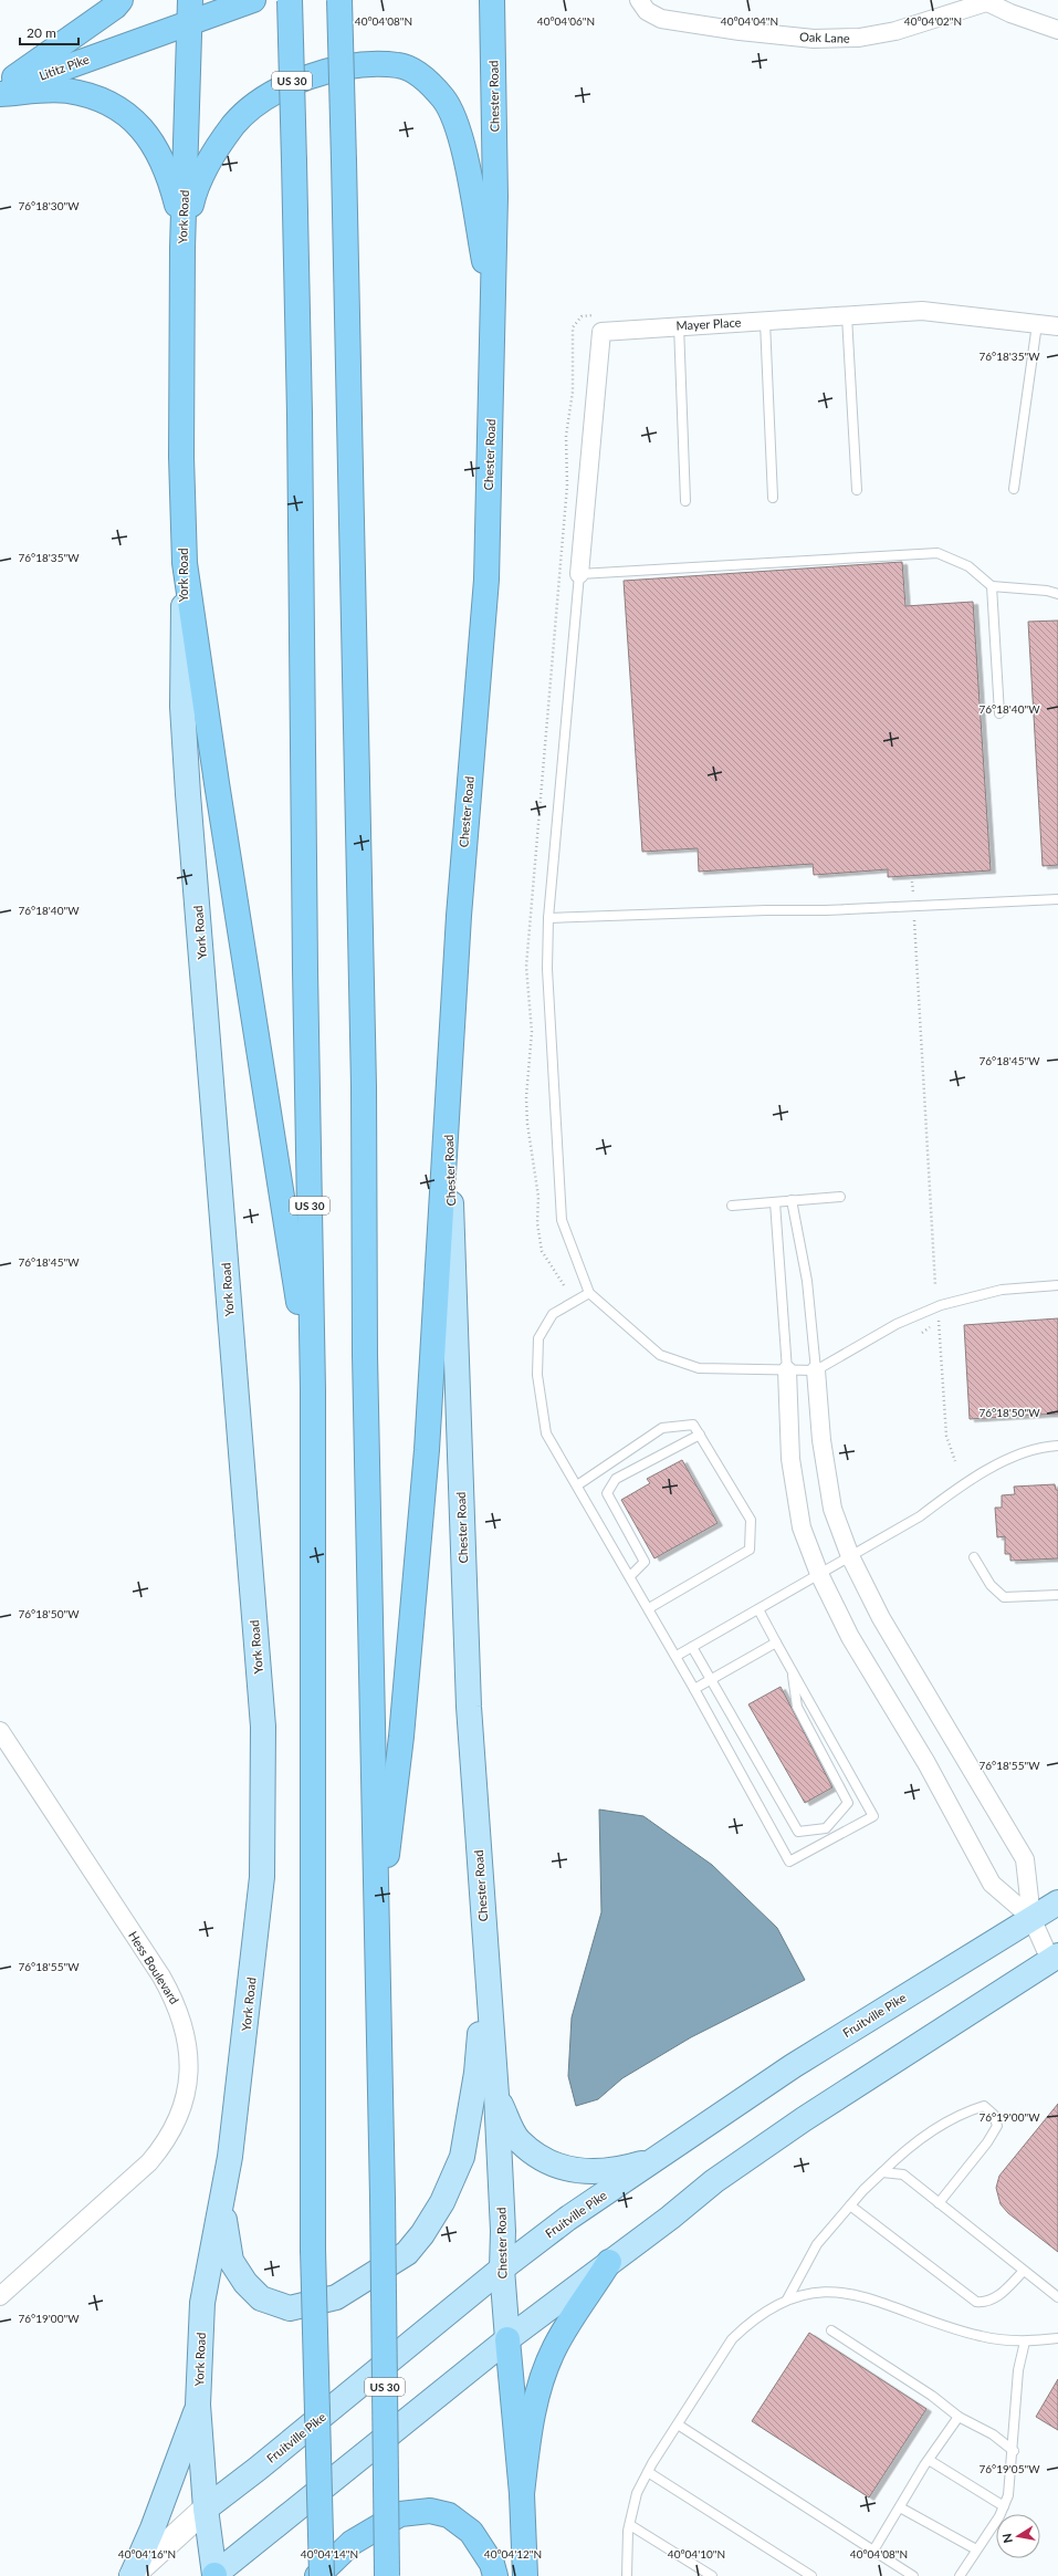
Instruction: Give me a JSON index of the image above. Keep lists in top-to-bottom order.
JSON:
{
  "streets": {
    "highway": [
      "Lititz Pike",
      "US 30",
      "Chester Road",
      "York Road"
    ],
    "main road": ["Fruitville Pike"],
    "street": ["Oak Lane", "Mayer Place", "Hess Boulevard"]
  },
  "crossings": [
    ["Lititz Pike", "York Road"],
    ["Chester Road", "Fruitville Pike"],
    ["York Road", "Fruitville Pike"]
  ],
  "scale_bar": "20 m",
  "north": "left",
  "coordinates": [
    "40°04'06\"N",
    "40°04'04\"N",
    "40°04'02\"N",
    "40°04'08\"N",
    "76°18'30\"W",
    "76°18'35\"W",
    "76°18'40\"W",
    "76°18'45\"W",
    "76°18'50\"W",
    "76°18'55\"W",
    "76°19'00\"W",
    "76°19'05\"W",
    "40°04'16\"N",
    "40°04'14\"N",
    "40°04'12\"N",
    "40°04'10\"N"
  ]
}
